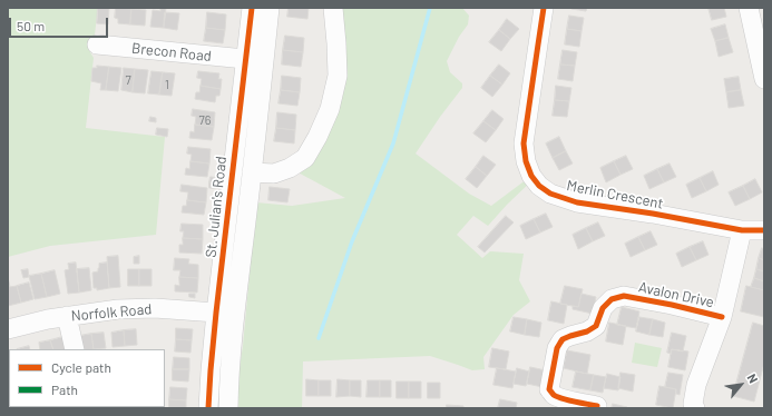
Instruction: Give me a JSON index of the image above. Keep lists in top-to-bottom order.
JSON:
{
  "streets": {
    "street": [
      "Brecon Road",
      "Merlin Crescent",
      "St. Julian's Road",
      "Avalon Drive",
      "Norfolk Road"
    ]
  },
  "crossings": [
    ["Brecon Road", "St. Julian's Road"],
    ["Merlin Crescent", "Avalon Drive"],
    ["St. Julian's Road", "Norfolk Road"]
  ],
  "house_numbers": ["7", "1", "76"],
  "legend": ["Cycle path", "Path"],
  "scale_bar": "50 m",
  "north": "top right"
}
